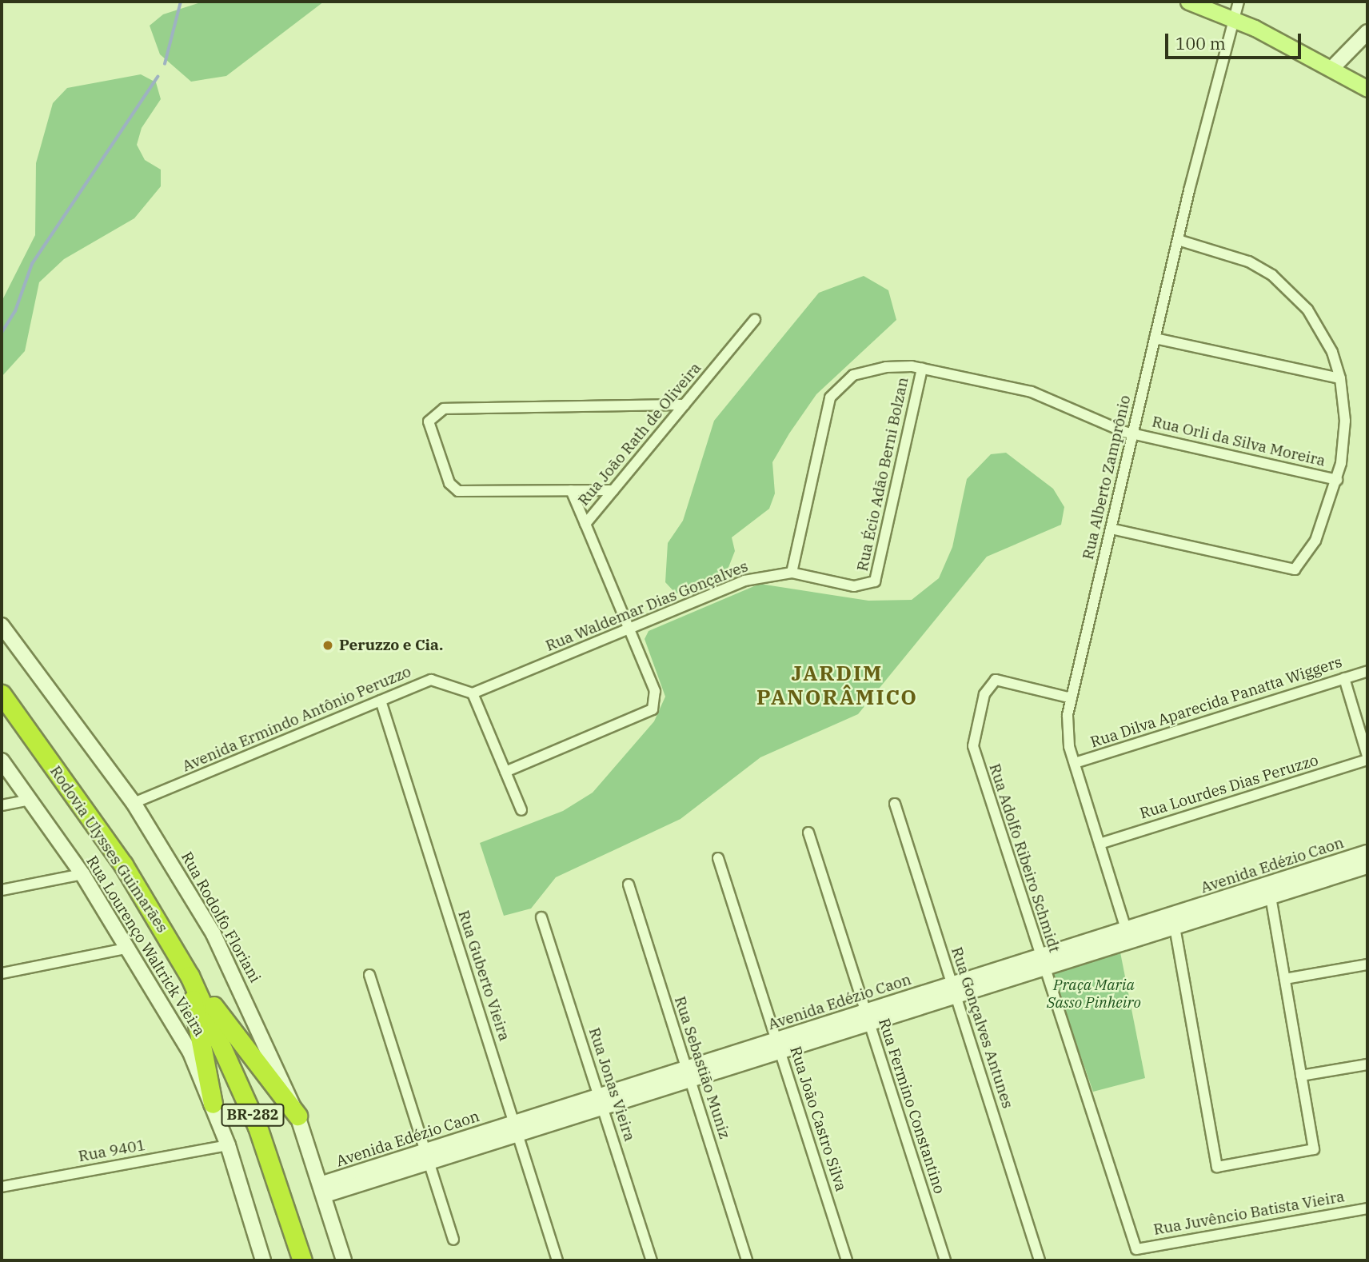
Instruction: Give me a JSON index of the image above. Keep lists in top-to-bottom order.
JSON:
{
  "streets": {
    "highway": ["Rodovia Ulysses Guimarães", "BR-282"],
    "main road": ["Avenida Edézio Caon", "Rua Rodolfo Floriani", "Rua Lourenço Waltrick Vieira"],
    "street": [
      "Rua João Rath de Oliveira",
      "Rua Orli da Silva Moreira",
      "Rua Écio Adão Berni Bolzan",
      "Rua Alberto Zamprônio",
      "Rua Waldemar Dias Gonçalves",
      "Rua Dilva Aparecida Panatta Wiggers",
      "Avenida Ermindo Antônio Peruzzo",
      "Rua Lourdes Dias Peruzzo",
      "Rua Adolfo Ribeiro Schmidt",
      "Rua Guberto Vieira",
      "Rua Gonçalves Antunes",
      "Rua Sebastião Muniz",
      "Rua Jonas Vieira",
      "Rua Fermino Constantino",
      "Rua João Castro Silva",
      "Rua 9401",
      "Rua Juvêncio Batista Vieira"
    ]
  },
  "crossings": [
    ["Rua João Rath de Oliveira", "Rua Waldemar Dias Gonçalves"],
    ["Rua Orli da Silva Moreira", "Rua Écio Adão Berni Bolzan"],
    ["Rua Orli da Silva Moreira", "Rua Alberto Zamprônio"],
    ["Rua Orli da Silva Moreira", "Rua Waldemar Dias Gonçalves"],
    ["Rua Écio Adão Berni Bolzan", "Rua Waldemar Dias Gonçalves"],
    ["Rua Alberto Zamprônio", "Rua Dilva Aparecida Panatta Wiggers"],
    ["Rua Alberto Zamprônio", "Rua Lourdes Dias Peruzzo"],
    ["Rua Alberto Zamprônio", "Rua Adolfo Ribeiro Schmidt"],
    ["Rua Alberto Zamprônio", "Avenida Edézio Caon"],
    ["Rua Waldemar Dias Gonçalves", "Avenida Ermindo Antônio Peruzzo"],
    ["Avenida Ermindo Antônio Peruzzo", "Rua Rodolfo Floriani"],
    ["Avenida Ermindo Antônio Peruzzo", "Rua Guberto Vieira"],
    ["Rua Adolfo Ribeiro Schmidt", "Avenida Edézio Caon"],
    ["Rua Adolfo Ribeiro Schmidt", "Rua Juvêncio Batista Vieira"],
    ["Avenida Edézio Caon", "Rua Rodolfo Floriani"],
    ["Avenida Edézio Caon", "Rua Guberto Vieira"],
    ["Avenida Edézio Caon", "Rua Gonçalves Antunes"],
    ["Avenida Edézio Caon", "Rua Sebastião Muniz"],
    ["Avenida Edézio Caon", "Rua Jonas Vieira"],
    ["Avenida Edézio Caon", "Rua Fermino Constantino"],
    ["Avenida Edézio Caon", "Rua João Castro Silva"],
    ["Rua Lourenço Waltrick Vieira", "Rua 9401"]
  ],
  "districts": ["JARDIM PANORÂMICO"],
  "parks": ["Praça Maria Sasso Pinheiro"],
  "places": ["Peruzzo e Cia."],
  "scale_bar": "100 m"
}
